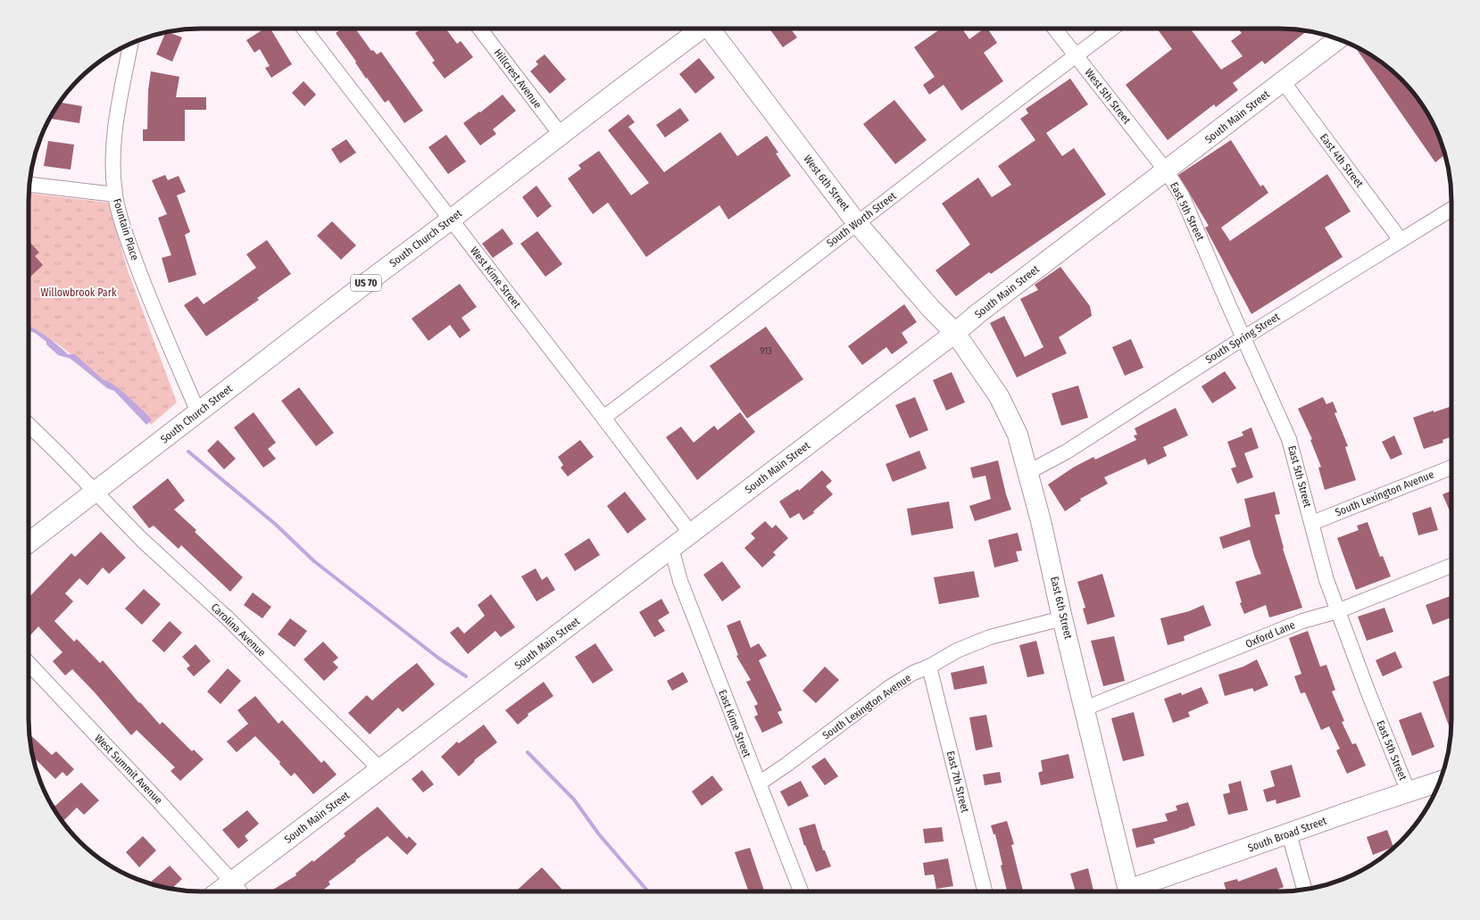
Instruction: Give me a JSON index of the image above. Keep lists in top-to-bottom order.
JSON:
{
  "streets": {
    "street": [
      "Hillcrest Avenue",
      "West 5th Street",
      "South Main Street",
      "East 4th Street",
      "West 6th Street",
      "East 5th Street",
      "South Worth Street",
      "Fountain Place",
      "South Church Street",
      "West Kime Street",
      "US 70",
      "South Spring Street",
      "South Lexington Avenue",
      "East 6th Street",
      "Carolina Avenue",
      "Oxford Lane",
      "East Kime Street",
      "West Summit Avenue",
      "East 7th Street",
      "South Broad Street"
    ]
  },
  "crossings": [
    ["Hillcrest Avenue", "South Church Street"],
    ["West 5th Street", "South Main Street"],
    ["West 5th Street", "East 5th Street"],
    ["West 5th Street", "South Worth Street"],
    ["South Main Street", "East 4th Street"],
    ["South Main Street", "West 6th Street"],
    ["South Main Street", "East 5th Street"],
    ["South Main Street", "West Kime Street"],
    ["South Main Street", "East 6th Street"],
    ["South Main Street", "Carolina Avenue"],
    ["South Main Street", "East Kime Street"],
    ["South Main Street", "West Summit Avenue"],
    ["East 4th Street", "South Spring Street"],
    ["West 6th Street", "South Worth Street"],
    ["West 6th Street", "East 6th Street"],
    ["East 5th Street", "South Spring Street"],
    ["East 5th Street", "South Lexington Avenue"],
    ["East 5th Street", "Oxford Lane"],
    ["East 5th Street", "South Broad Street"],
    ["South Worth Street", "West Kime Street"],
    ["Fountain Place", "South Church Street"],
    ["South Church Street", "West Kime Street"],
    ["South Church Street", "Carolina Avenue"],
    ["South Spring Street", "East 6th Street"],
    ["South Lexington Avenue", "East 6th Street"],
    ["South Lexington Avenue", "East Kime Street"],
    ["South Lexington Avenue", "East 7th Street"],
    ["East 6th Street", "Oxford Lane"]
  ],
  "parks": ["Willowbrook Park"],
  "house_numbers": ["913"]
}
